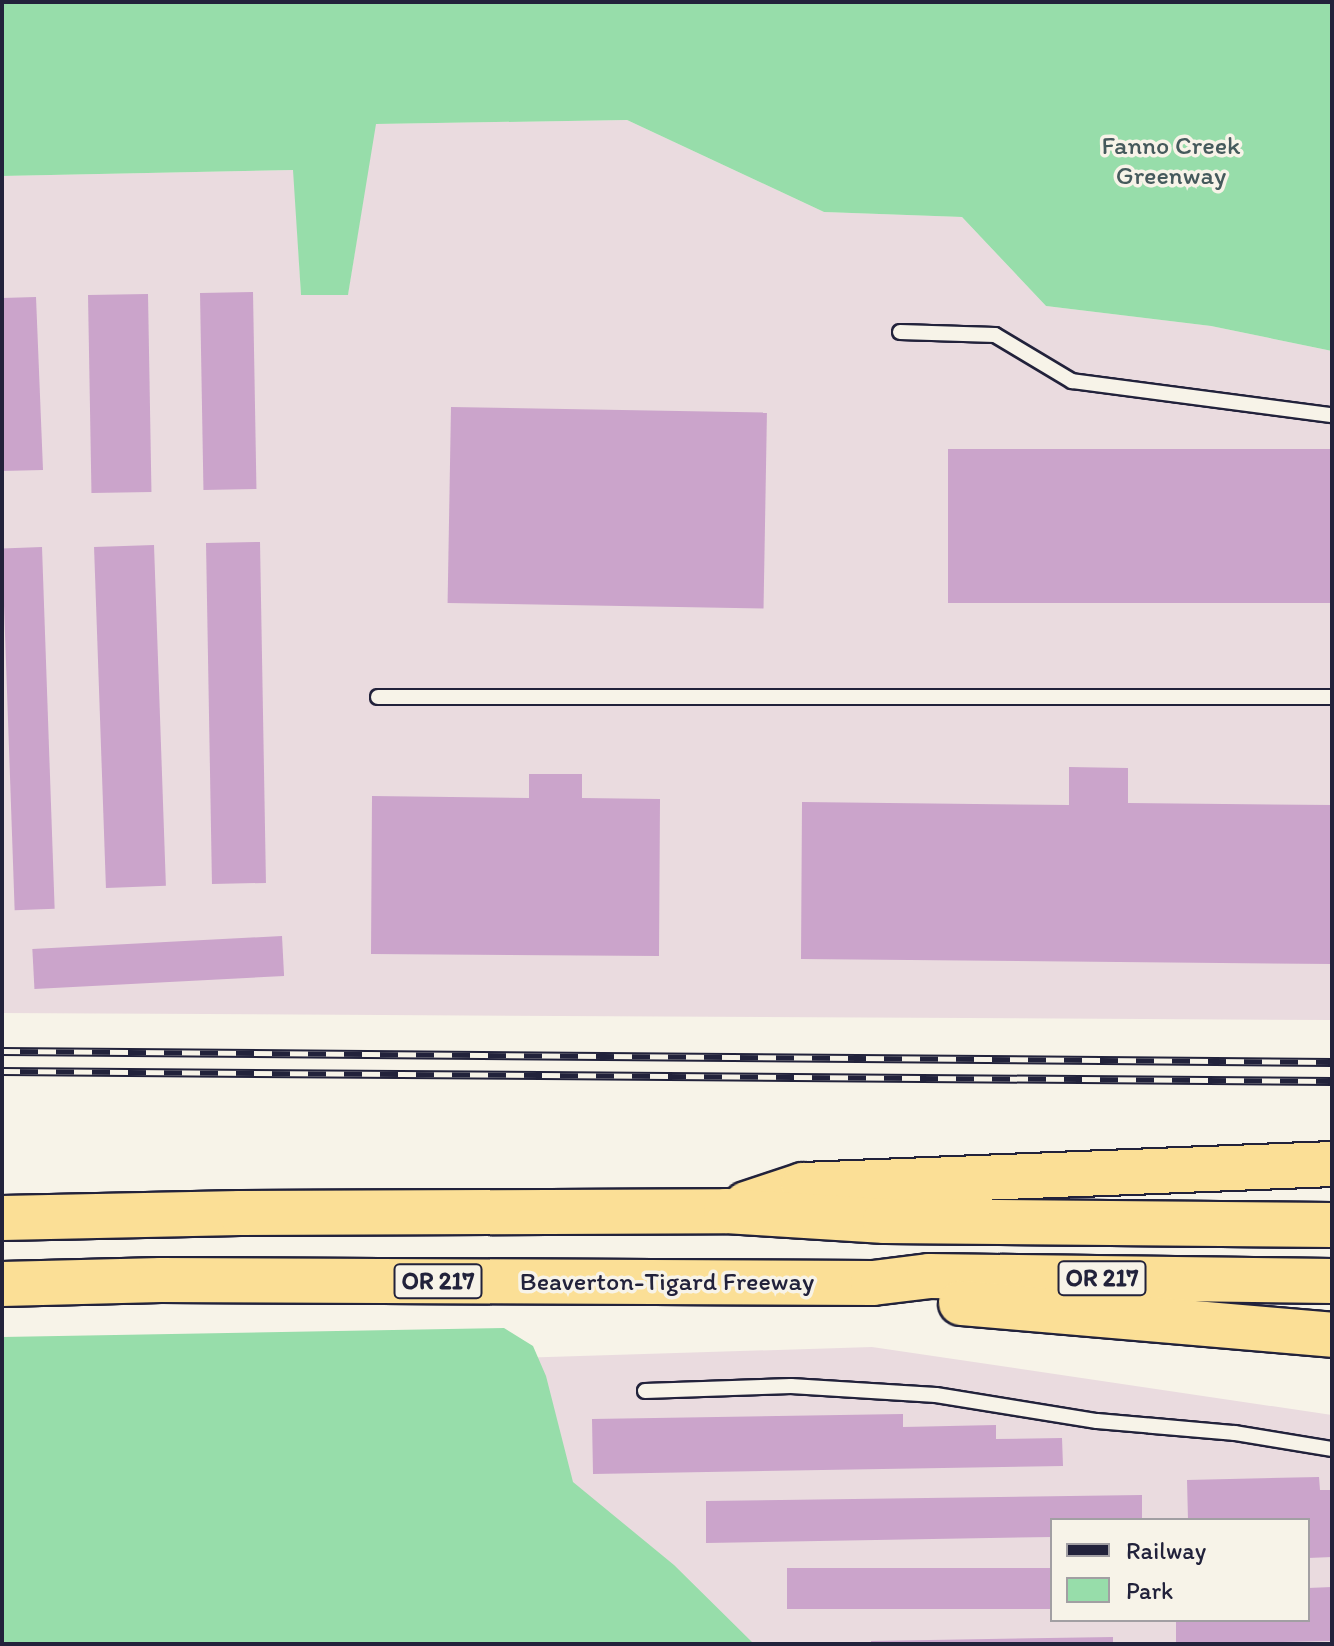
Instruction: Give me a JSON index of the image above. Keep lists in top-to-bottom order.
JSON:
{
  "streets": {
    "highway": ["OR 217", "Beaverton-Tigard Freeway"]
  },
  "parks": ["Fanno Creek Greenway"],
  "legend": ["Railway", "Park"]
}
